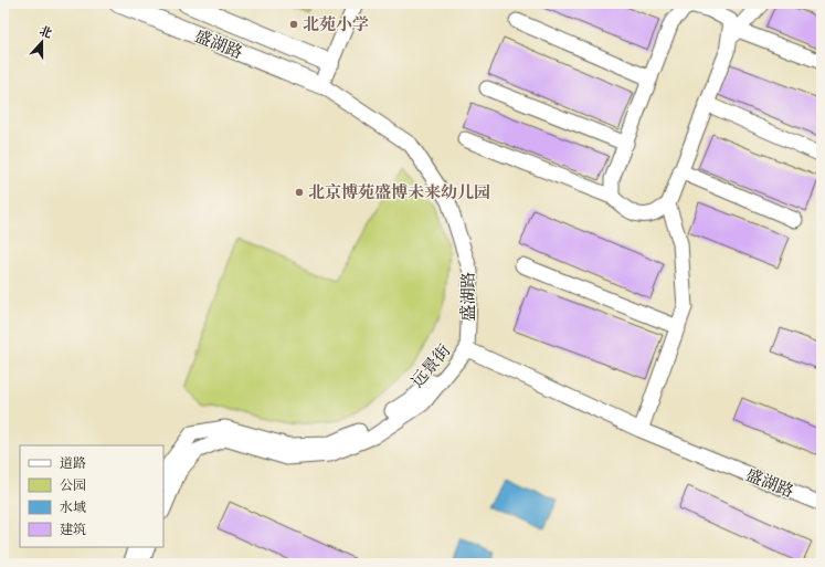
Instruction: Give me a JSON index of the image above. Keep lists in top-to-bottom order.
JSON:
{
  "streets": {
    "main road": ["盛湖路"],
    "street": ["远景街"]
  },
  "crossings": [
    ["盛湖路", "远景街"]
  ],
  "places": ["北苑小学", "北京博苑盛博未来幼儿园"],
  "legend": [
    "道路",
    "公园",
    "水域",
    "建筑"
  ],
  "north": "top"
}
